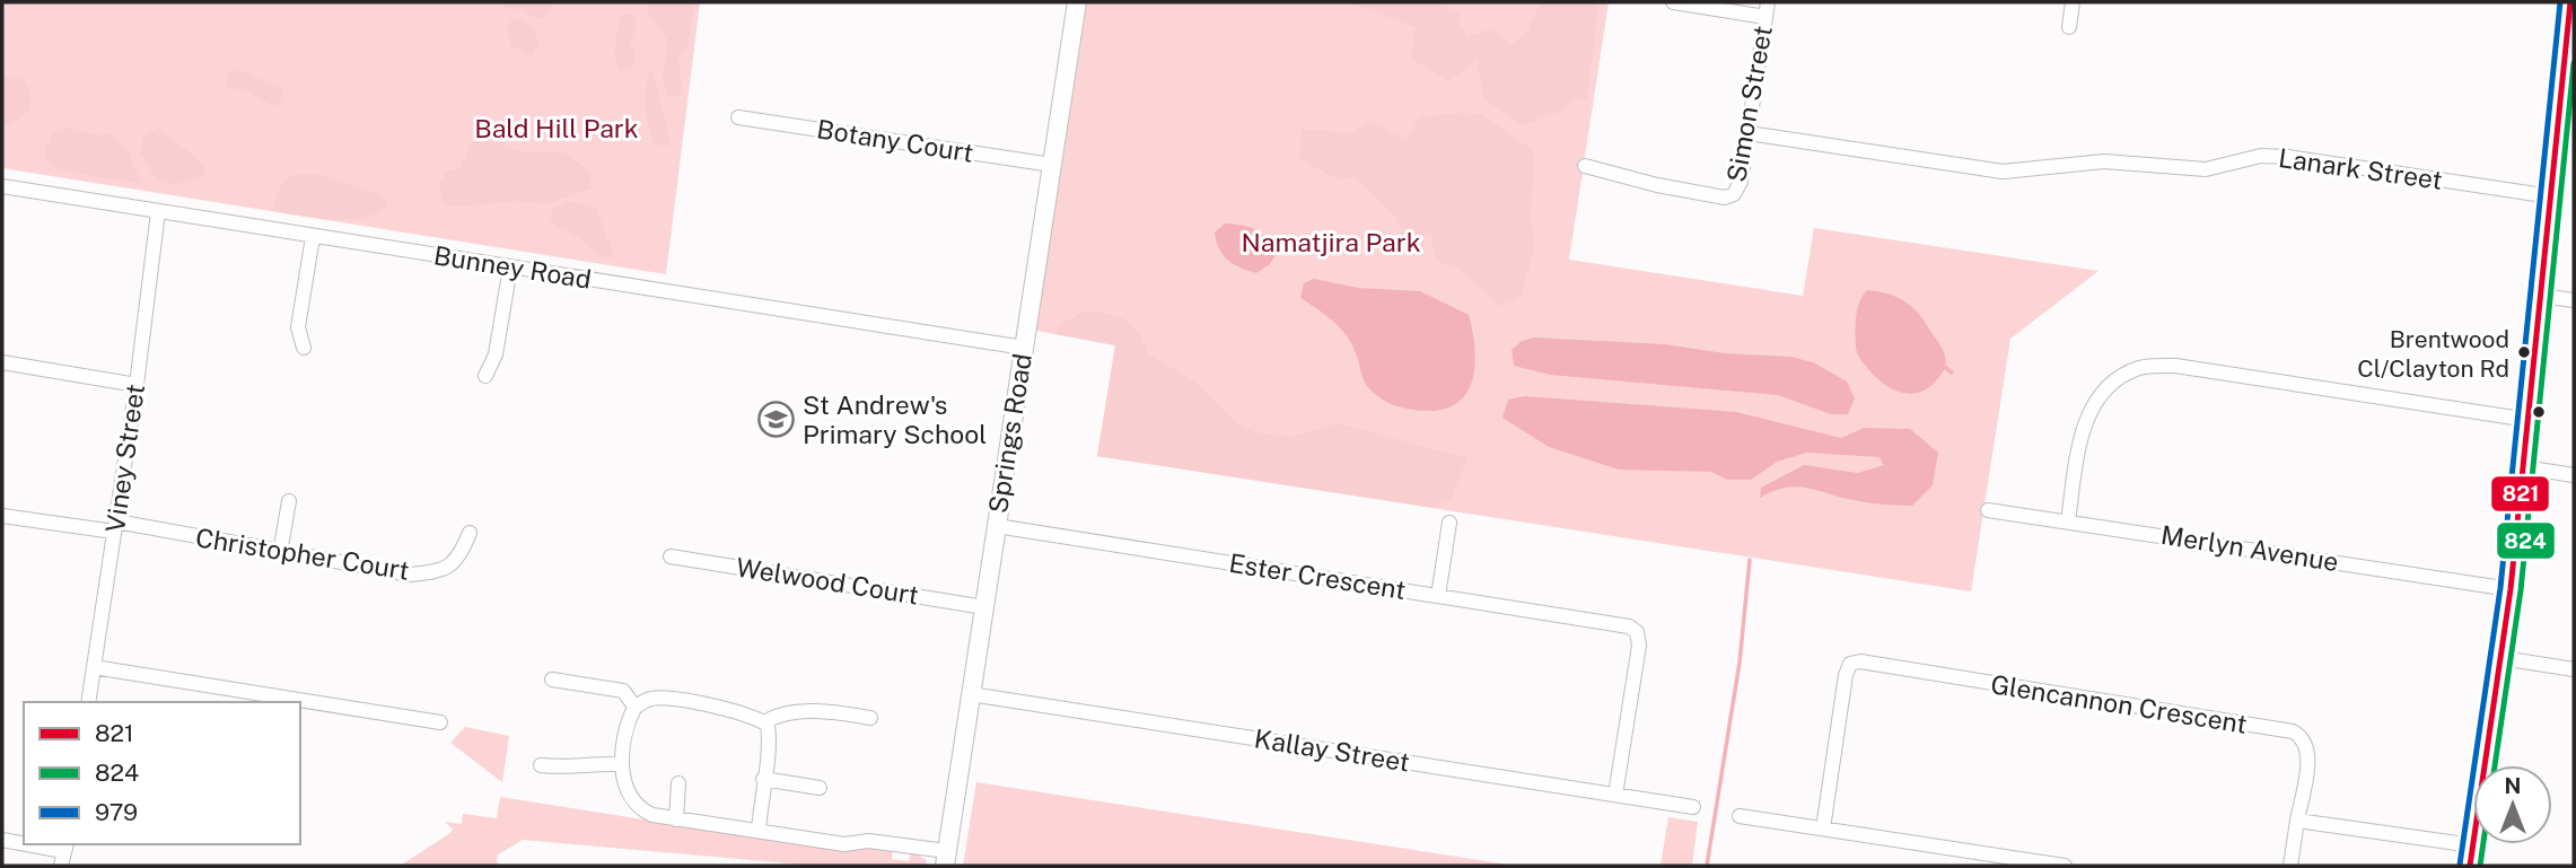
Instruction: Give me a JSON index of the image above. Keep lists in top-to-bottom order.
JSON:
{
  "streets": {
    "main road": ["Springs Road"],
    "street": [
      "Simon Street",
      "Botany Court",
      "Lanark Street",
      "Bunney Road",
      "Viney Street",
      "Merlyn Avenue",
      "Christopher Court",
      "Ester Crescent",
      "Welwood Court",
      "Glencannon Crescent",
      "Kallay Street"
    ]
  },
  "crossings": [
    ["Simon Street", "Lanark Street"],
    ["Botany Court", "Springs Road"],
    ["Bunney Road", "Springs Road"],
    ["Bunney Road", "Viney Street"],
    ["Springs Road", "Ester Crescent"],
    ["Springs Road", "Welwood Court"],
    ["Springs Road", "Kallay Street"],
    ["Viney Street", "Christopher Court"],
    ["Ester Crescent", "Kallay Street"]
  ],
  "parks": ["Bald Hill Park", "Namatjira Park"],
  "places": {
    "other": ["Brentwood Cl/Clayton Rd"],
    "school or university": ["St Andrew's Primary School"]
  },
  "lines": ["transit line 821", "transit line 979", "transit line 824"],
  "legend": ["821", "824", "979"],
  "north": "top"
}
